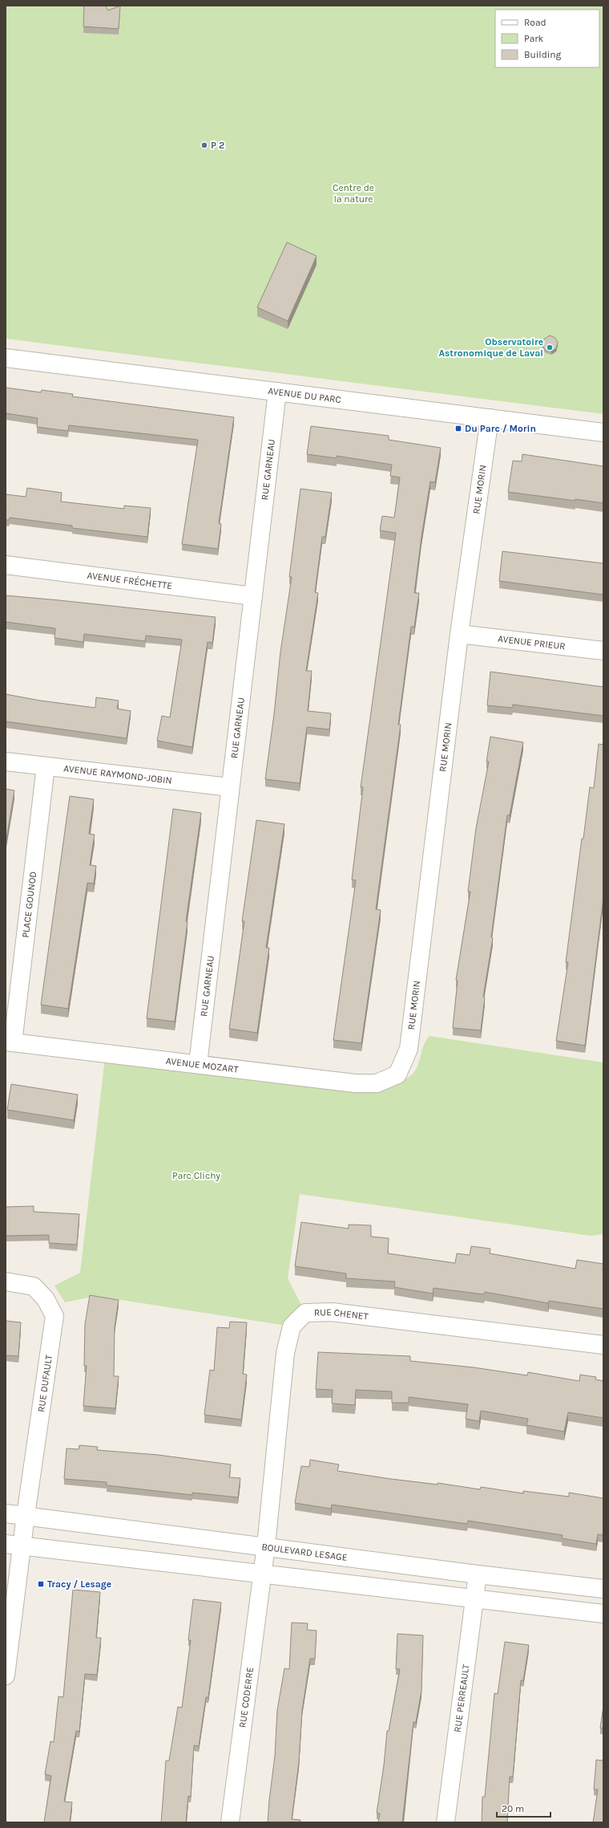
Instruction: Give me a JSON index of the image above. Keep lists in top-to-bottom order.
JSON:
{
  "streets": {
    "street": [
      "AVENUE DU PARC",
      "RUE GARNEAU",
      "RUE MORIN",
      "AVENUE FRÉCHETTE",
      "AVENUE PRIEUR",
      "AVENUE RAYMOND-JOBIN",
      "PLACE GOUNOD",
      "AVENUE MOZART",
      "RUE CHENET",
      "RUE DUFAULT",
      "BOULEVARD LESAGE",
      "RUE CODERRE",
      "RUE PERREAULT"
    ]
  },
  "crossings": [
    ["AVENUE DU PARC", "RUE GARNEAU"],
    ["AVENUE DU PARC", "RUE MORIN"],
    ["RUE GARNEAU", "AVENUE FRÉCHETTE"],
    ["RUE GARNEAU", "AVENUE RAYMOND-JOBIN"],
    ["RUE GARNEAU", "AVENUE MOZART"],
    ["RUE MORIN", "AVENUE PRIEUR"],
    ["RUE MORIN", "AVENUE MOZART"],
    ["AVENUE RAYMOND-JOBIN", "PLACE GOUNOD"],
    ["PLACE GOUNOD", "AVENUE MOZART"],
    ["RUE CHENET", "BOULEVARD LESAGE"],
    ["RUE CHENET", "RUE CODERRE"],
    ["RUE DUFAULT", "BOULEVARD LESAGE"],
    ["BOULEVARD LESAGE", "RUE PERREAULT"]
  ],
  "parks": ["Centre de la nature", "Parc Clichy"],
  "places": {
    "other": ["P 2", "Observatoire Astronomique de Laval"],
    "transit": ["Du Parc / Morin", "Tracy / Lesage"]
  },
  "legend": ["Road", "Park", "Building"],
  "scale_bar": "20 m"
}
